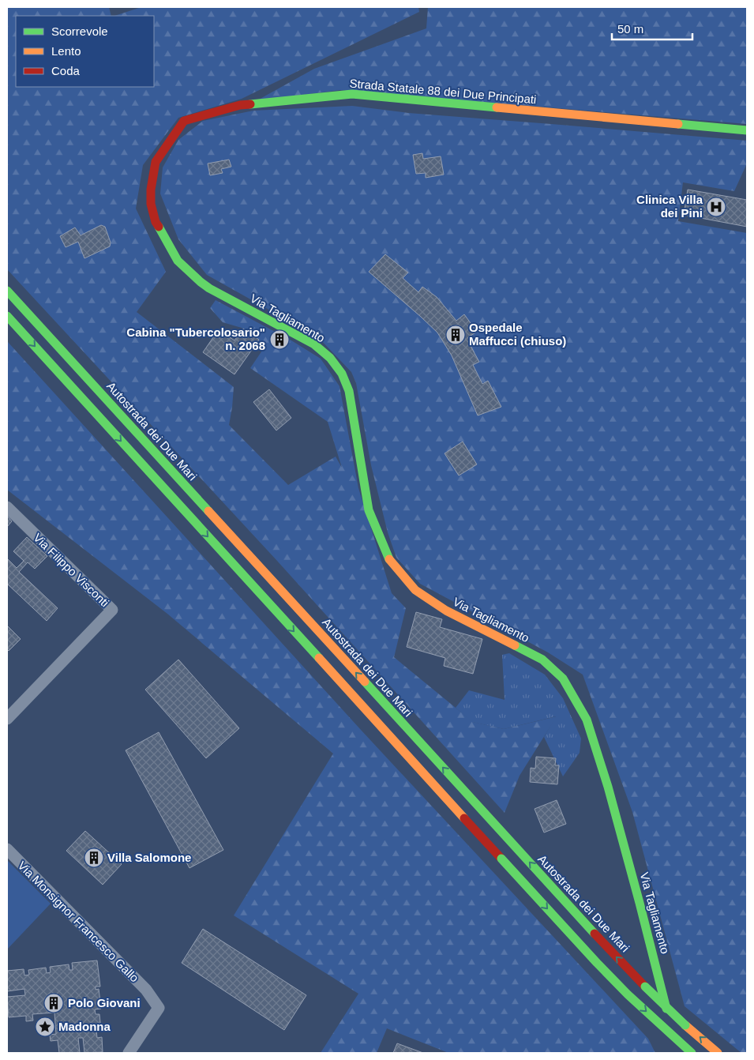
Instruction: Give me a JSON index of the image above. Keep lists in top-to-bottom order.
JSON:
{
  "streets": {
    "main road": ["Strada Statale 88 dei Due Principati", "Via Tagliamento", "Autostrada dei Due Mari"],
    "street": ["Via Filippo Visconti", "Via Monsignor Francesco Gallo"]
  },
  "crossings": [
    ["Strada Statale 88 dei Due Principati", "Via Tagliamento"]
  ],
  "places": {
    "hospital": ["Clinica Villa dei Pini"],
    "building": [
      "Ospedale Maffucci (chiuso)",
      "Cabina \"Tubercolosario\" n. 2068",
      "Villa Salomone",
      "Polo Giovani"
    ],
    "place": ["Madonna"]
  },
  "legend": ["Scorrevole", "Lento", "Coda"],
  "scale_bar": "50 m"
}
